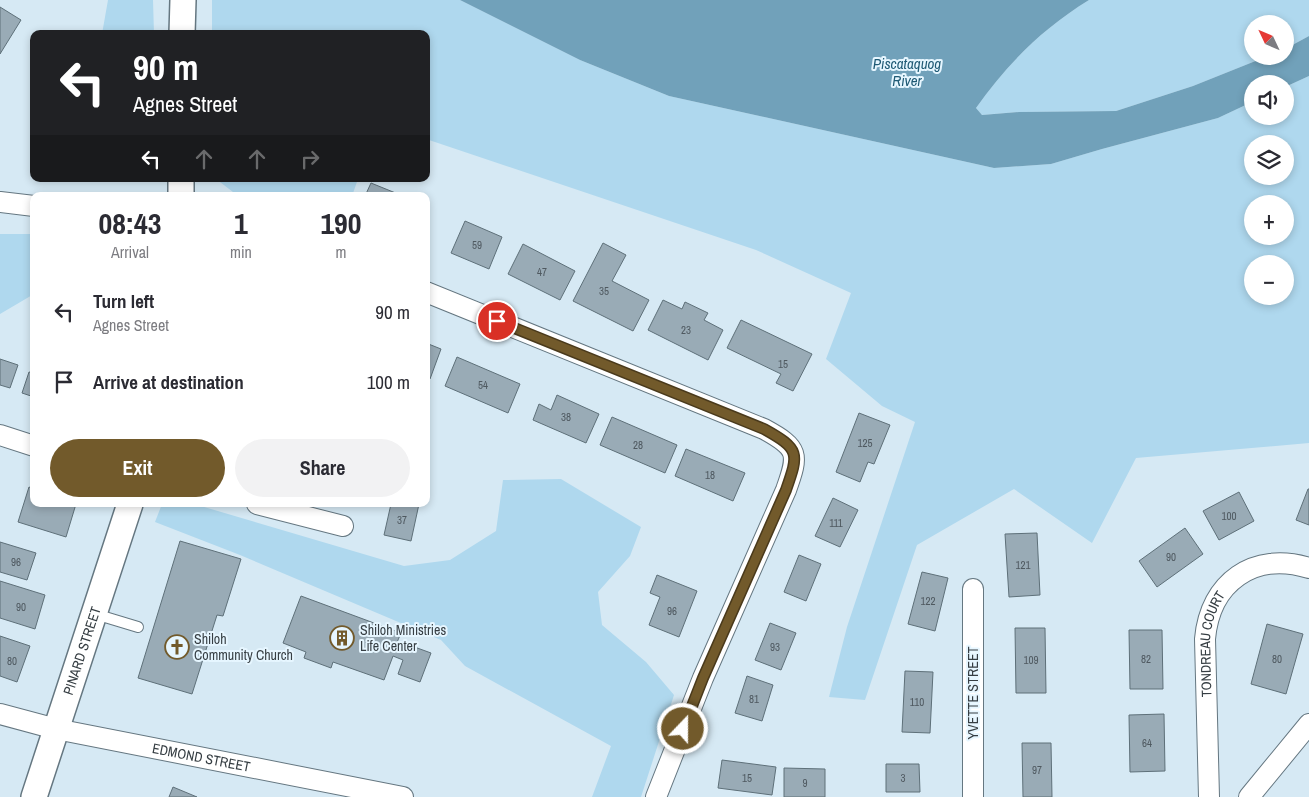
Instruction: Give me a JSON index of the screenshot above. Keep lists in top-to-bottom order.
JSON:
{
  "streets": {
    "street": [
      "TONDREAU COURT",
      "PINARD STREET",
      "YVETTE STREET",
      "EDMOND STREET"
    ]
  },
  "crossings": [
    ["PINARD STREET", "EDMOND STREET"]
  ],
  "water": ["Piscataquog River"],
  "places": {
    "building": ["Shiloh Ministries Life Center"],
    "church": ["Shiloh Community Church"]
  },
  "house_numbers": [
    "59",
    "47",
    "35",
    "23",
    "15",
    "54",
    "38",
    "125",
    "28",
    "18",
    "100",
    "37",
    "111",
    "90",
    "96",
    "121",
    "122",
    "90",
    "96",
    "93",
    "82",
    "80",
    "109",
    "80",
    "81",
    "110",
    "64",
    "97",
    "15",
    "3",
    "9"
  ],
  "north": "top left",
  "page": {
    "map_buttons": ["+", "−"],
    "turn": ["90 m", "Agnes Street"],
    "eta": [
      "08:43",
      "Arrival",
      "1",
      "min",
      "190",
      "m"
    ],
    "list": [
      {
        "name": "Turn left",
        "note": "Agnes Street",
        "value": "90 m"
      },
      {
        "name": "Arrive at destination",
        "value": "100 m"
      }
    ],
    "buttons": ["Exit", "Share"]
  }
}
